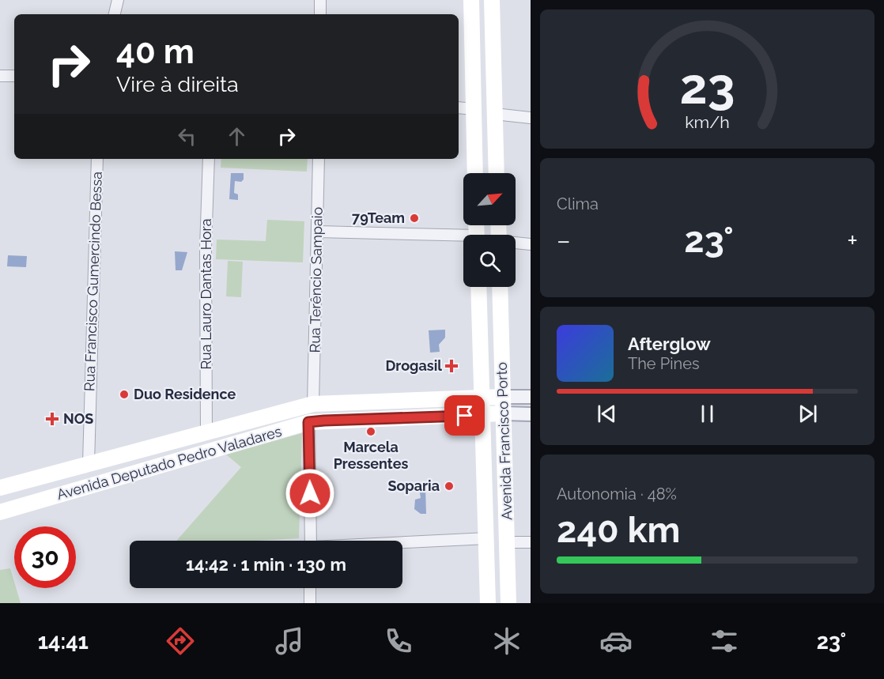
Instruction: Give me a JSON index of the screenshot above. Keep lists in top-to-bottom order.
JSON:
{
  "streets": {
    "main road": ["Avenida Francisco Porto", "Avenida Deputado Pedro Valadares"],
    "street": ["Rua Terêncio Sampaio", "Rua Francisco Gumercindo Bessa", "Rua Lauro Dantas Hora"]
  },
  "crossings": [
    ["Rua Terêncio Sampaio", "Avenida Deputado Pedro Valadares"],
    ["Rua Francisco Gumercindo Bessa", "Avenida Deputado Pedro Valadares"],
    ["Rua Lauro Dantas Hora", "Avenida Deputado Pedro Valadares"],
    ["Avenida Francisco Porto", "Avenida Deputado Pedro Valadares"]
  ],
  "places": {
    "other": [
      "79Team",
      "Duo Residence",
      "Marcela Pressentes",
      "Soparia"
    ],
    "health": ["Drogasil", "NOS"]
  },
  "north": "top right",
  "page": {
    "turn": ["40 m", "Vire à direita"],
    "tile": [
      "Clima",
      ["Autonomia · 48%", "240 km"]
    ],
    "heat": ["−", "23°", "+"],
    "song": ["Afterglow", "The Pines"],
    "limit": "30",
    "trip": "14:42 · 1 min · 130 m",
    "tabs": ["14:41", "23°"],
    "gauge": ["23", "km/h"]
  }
}
